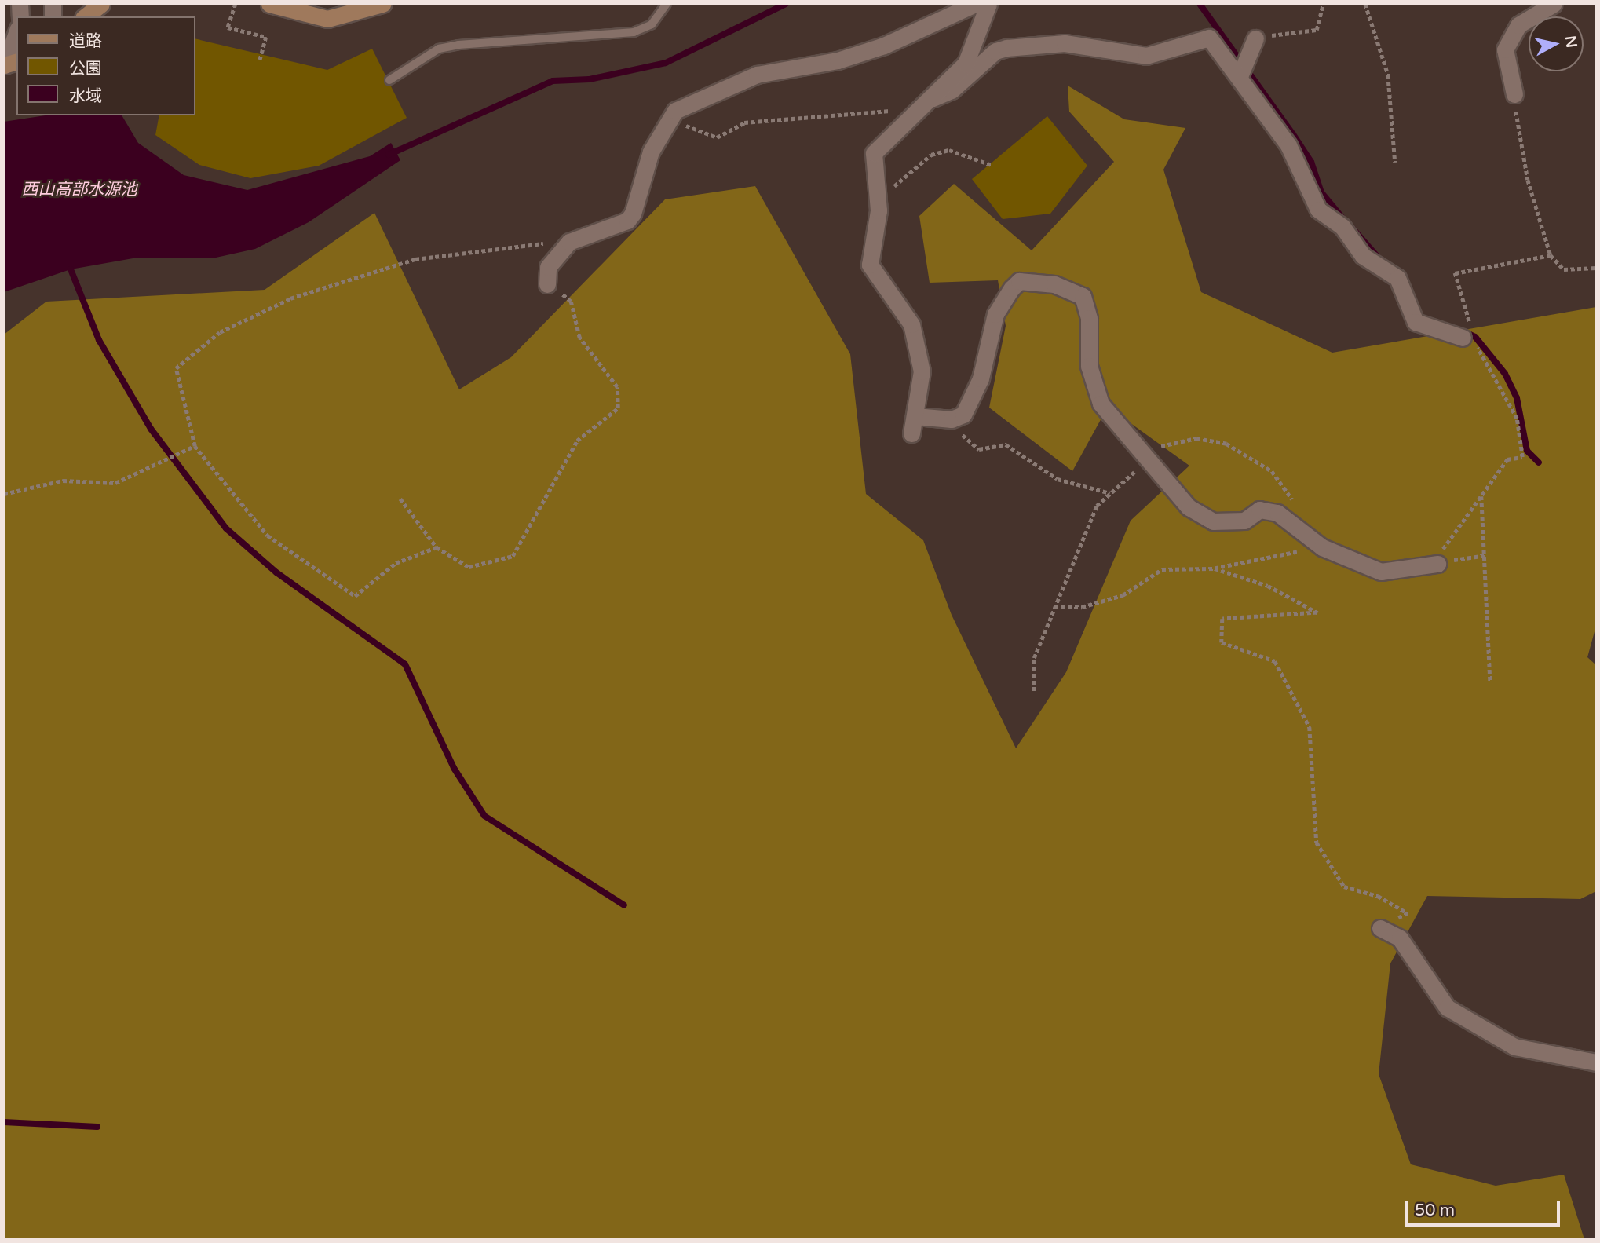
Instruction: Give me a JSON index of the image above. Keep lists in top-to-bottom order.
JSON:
{
  "water": ["西山高部水源池"],
  "legend": ["道路", "公園", "水域"],
  "scale_bar": "50 m",
  "north": "right"
}
